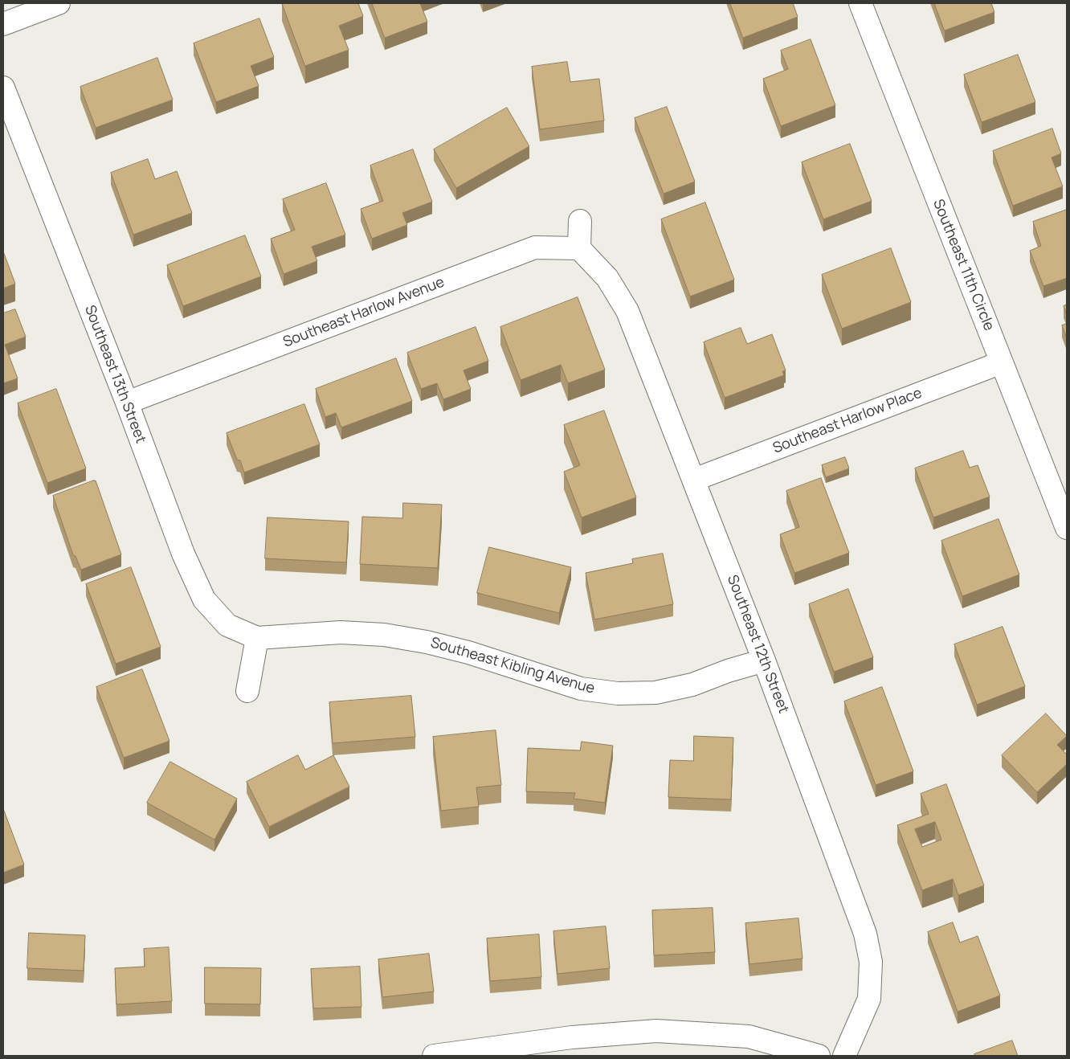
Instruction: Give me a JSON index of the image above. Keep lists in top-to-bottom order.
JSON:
{
  "streets": {
    "street": [
      "Southeast 11th Circle",
      "Southeast Harlow Avenue",
      "Southeast 13th Street",
      "Southeast Harlow Place",
      "Southeast 12th Street",
      "Southeast Kibling Avenue"
    ]
  },
  "crossings": [
    ["Southeast 11th Circle", "Southeast Harlow Place"],
    ["Southeast Harlow Avenue", "Southeast 13th Street"],
    ["Southeast Harlow Avenue", "Southeast 12th Street"],
    ["Southeast 13th Street", "Southeast Kibling Avenue"],
    ["Southeast Harlow Place", "Southeast 12th Street"],
    ["Southeast 12th Street", "Southeast Kibling Avenue"]
  ]
}
